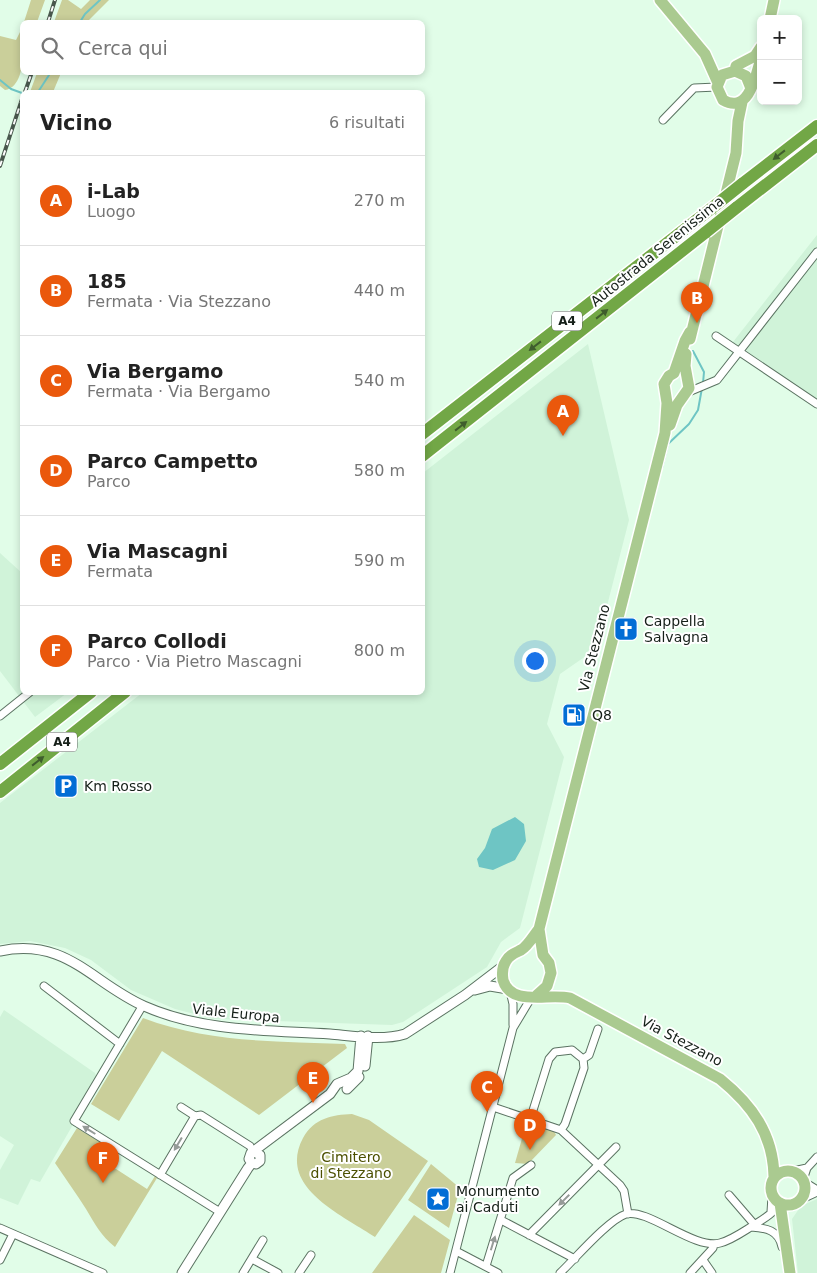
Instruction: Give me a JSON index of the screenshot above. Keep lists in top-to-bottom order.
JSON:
{
  "streets": {
    "highway": ["Autostrada Serenissima", "A4"],
    "main road": ["Via Stezzano"],
    "street": ["Viale Europa"]
  },
  "parks": ["Cimitero di Stezzano"],
  "places": {
    "church": ["Cappella Salvagna"],
    "fuel station": ["Q8"],
    "parking": ["Km Rosso"],
    "place": ["Monumento ai Caduti"]
  },
  "page": {
    "map_buttons": ["+", "−"],
    "search": "Cerca qui",
    "heading": ["Vicino", "6 risultati"],
    "list": [
      {
        "mark": "A",
        "name": "i-Lab",
        "note": "Luogo",
        "value": "270 m"
      },
      {
        "mark": "B",
        "name": "185",
        "note": "Fermata · Via Stezzano",
        "value": "440 m"
      },
      {
        "mark": "C",
        "name": "Via Bergamo",
        "note": "Fermata · Via Bergamo",
        "value": "540 m"
      },
      {
        "mark": "D",
        "name": "Parco Campetto",
        "note": "Parco",
        "value": "580 m"
      },
      {
        "mark": "E",
        "name": "Via Mascagni",
        "note": "Fermata",
        "value": "590 m"
      },
      {
        "mark": "F",
        "name": "Parco Collodi",
        "note": "Parco · Via Pietro Mascagni",
        "value": "800 m"
      }
    ],
    "pins": [
      "B",
      "A",
      "E",
      "C",
      "D",
      "F"
    ]
  }
}
